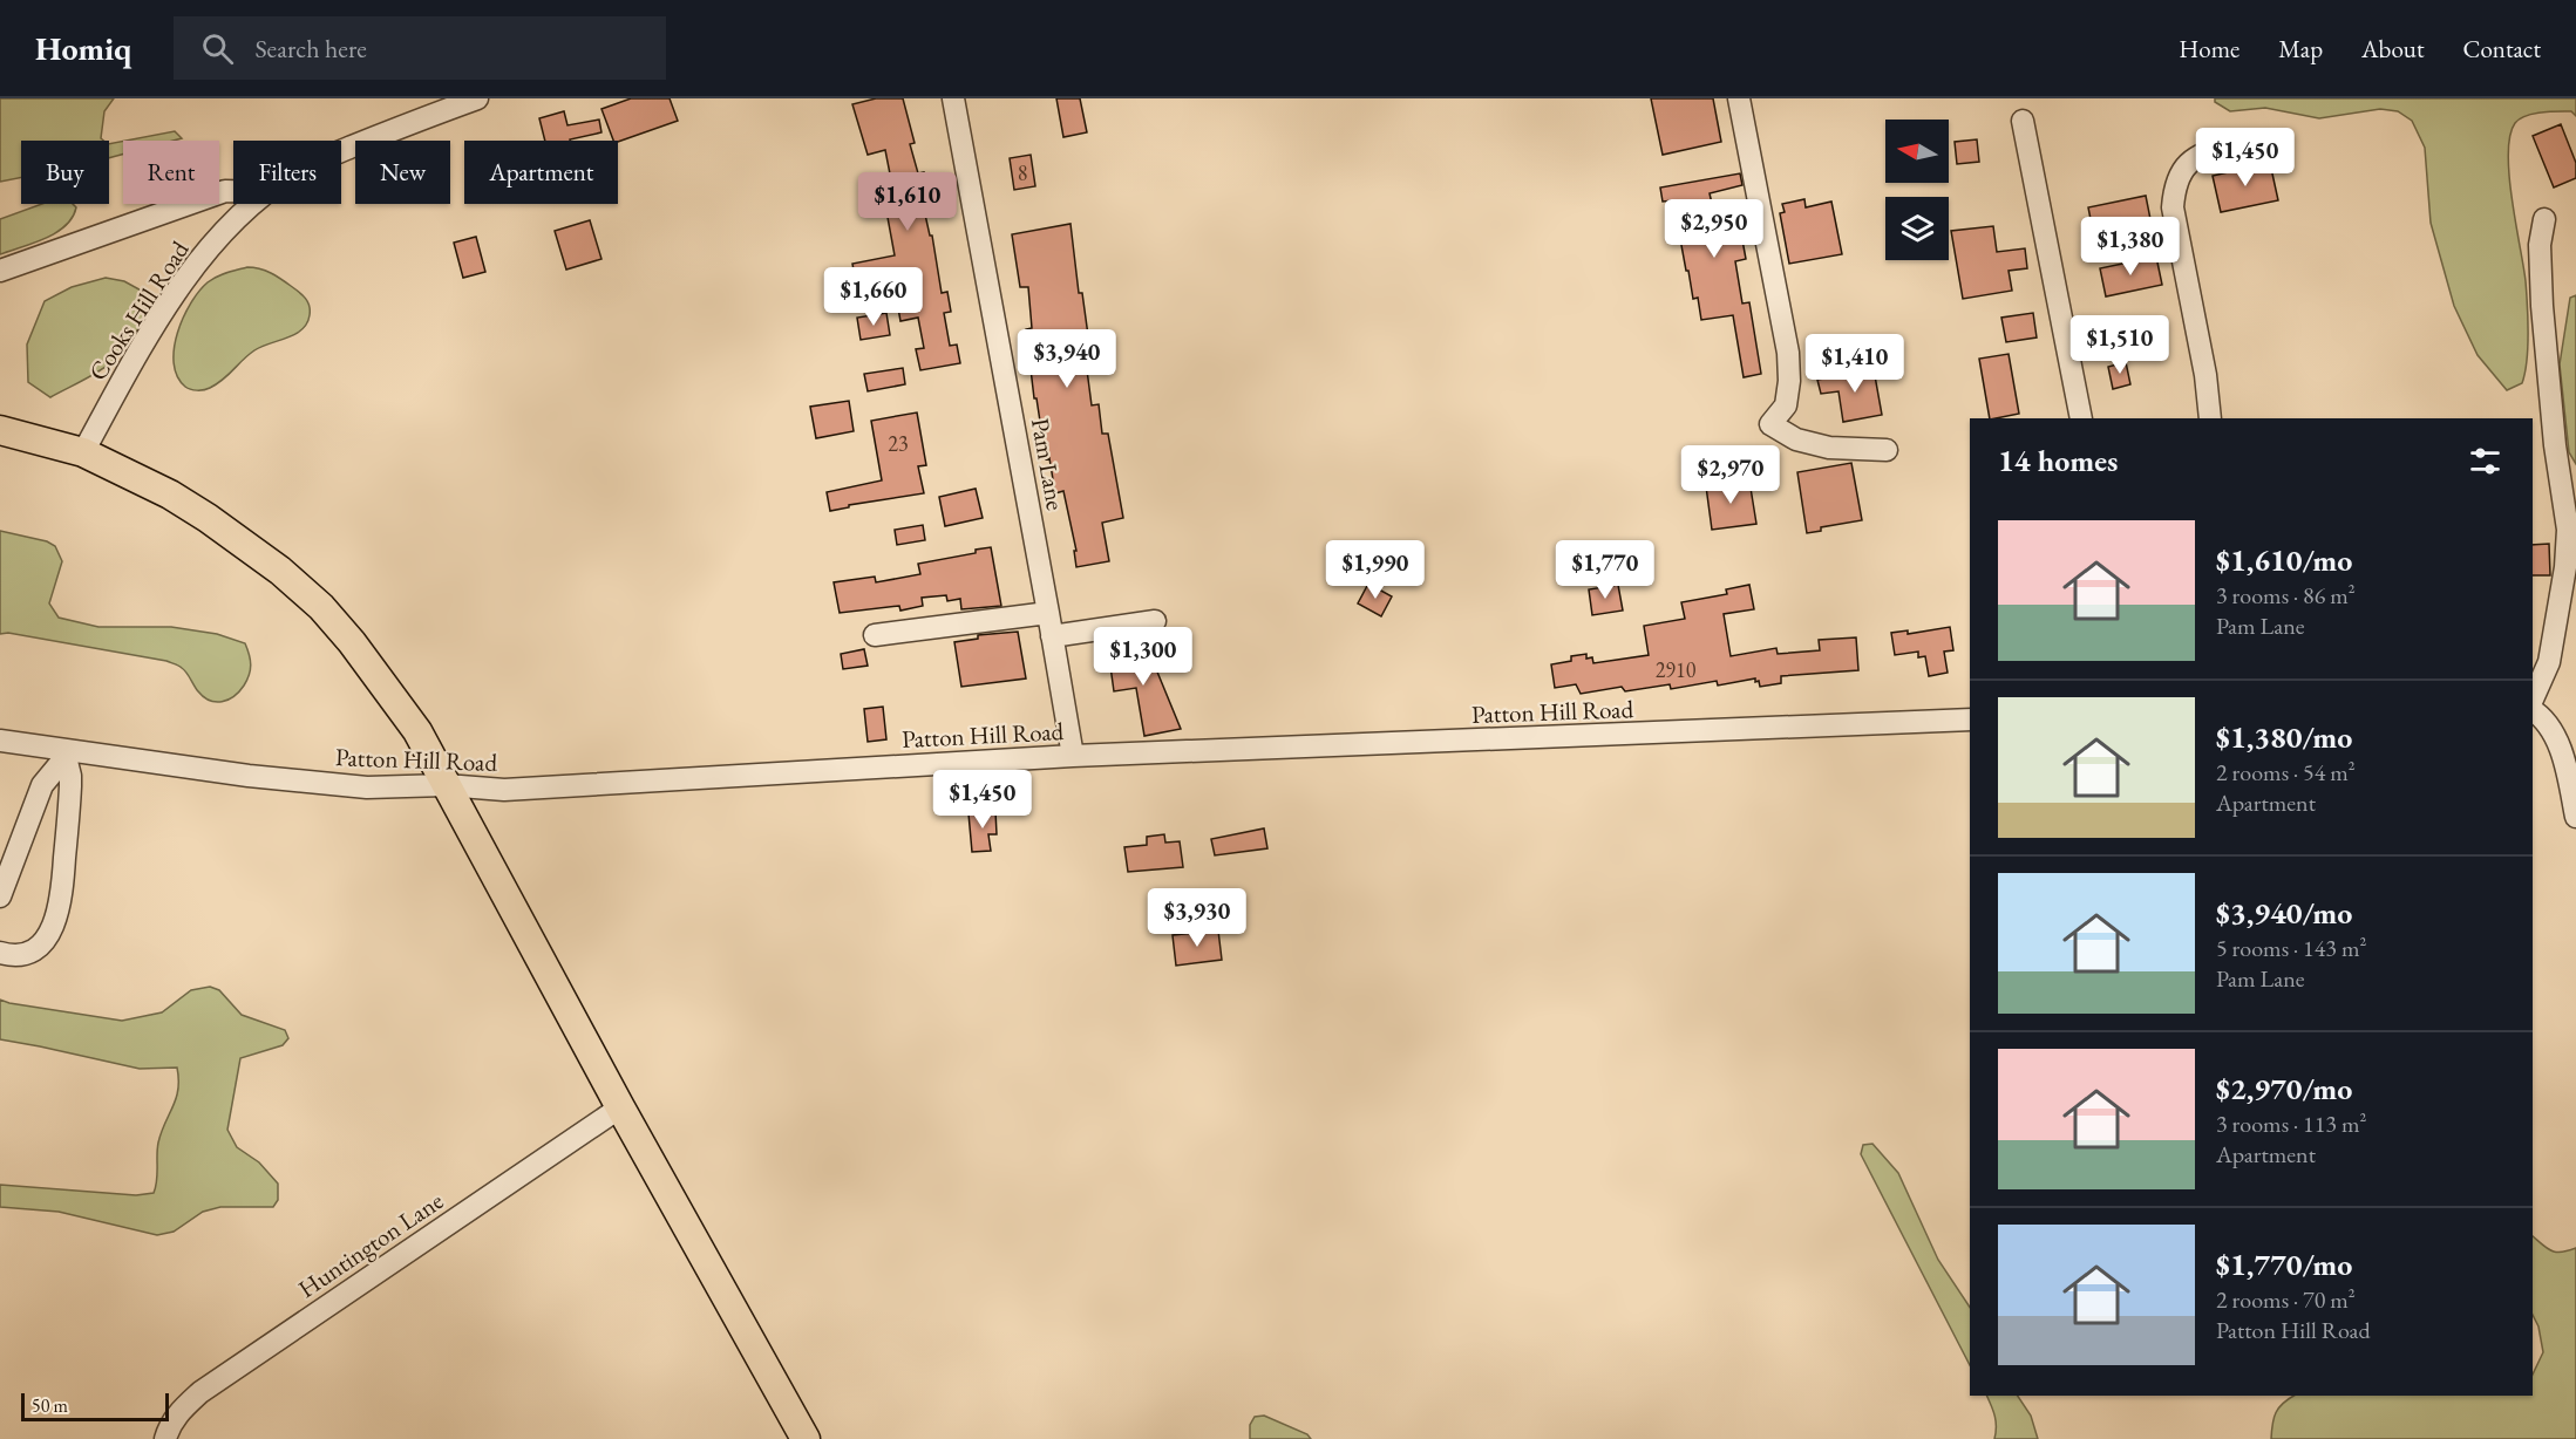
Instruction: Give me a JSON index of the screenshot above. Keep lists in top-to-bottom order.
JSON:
{
  "streets": {
    "street": [
      "Cooks Hill Road",
      "Pam Lane",
      "Patton Hill Road",
      "Huntington Lane"
    ]
  },
  "crossings": [
    ["Pam Lane", "Patton Hill Road"]
  ],
  "house_numbers": ["8", "23", "2910"],
  "scale_bar": "50 m",
  "north": "left",
  "page": {
    "header": "Homiq",
    "search": "Search here",
    "nav": [
      "Home",
      "Map",
      "About",
      "Contact"
    ],
    "price": [
      "$1,450",
      "$1,610",
      "$2,950",
      "$1,380",
      "$1,660",
      "$1,510",
      "$3,940",
      "$1,410",
      "$2,970",
      "$1,990",
      "$1,770",
      "$1,300",
      "$1,450",
      "$3,930"
    ],
    "chip": [
      "Buy",
      "Rent",
      "Filters",
      "New",
      "Apartment"
    ],
    "heading": "14 homes",
    "list": [
      {
        "name": "$1,610/mo",
        "note": "3 rooms · 86 m² · Pam Lane"
      },
      {
        "name": "$1,380/mo",
        "note": "2 rooms · 54 m² · Apartment"
      },
      {
        "name": "$3,940/mo",
        "note": "5 rooms · 143 m² · Pam Lane"
      },
      {
        "name": "$2,970/mo",
        "note": "3 rooms · 113 m² · Apartment"
      },
      {
        "name": "$1,770/mo",
        "note": "2 rooms · 70 m² · Patton Hill Road"
      }
    ],
    "scale": "50 m"
  }
}
